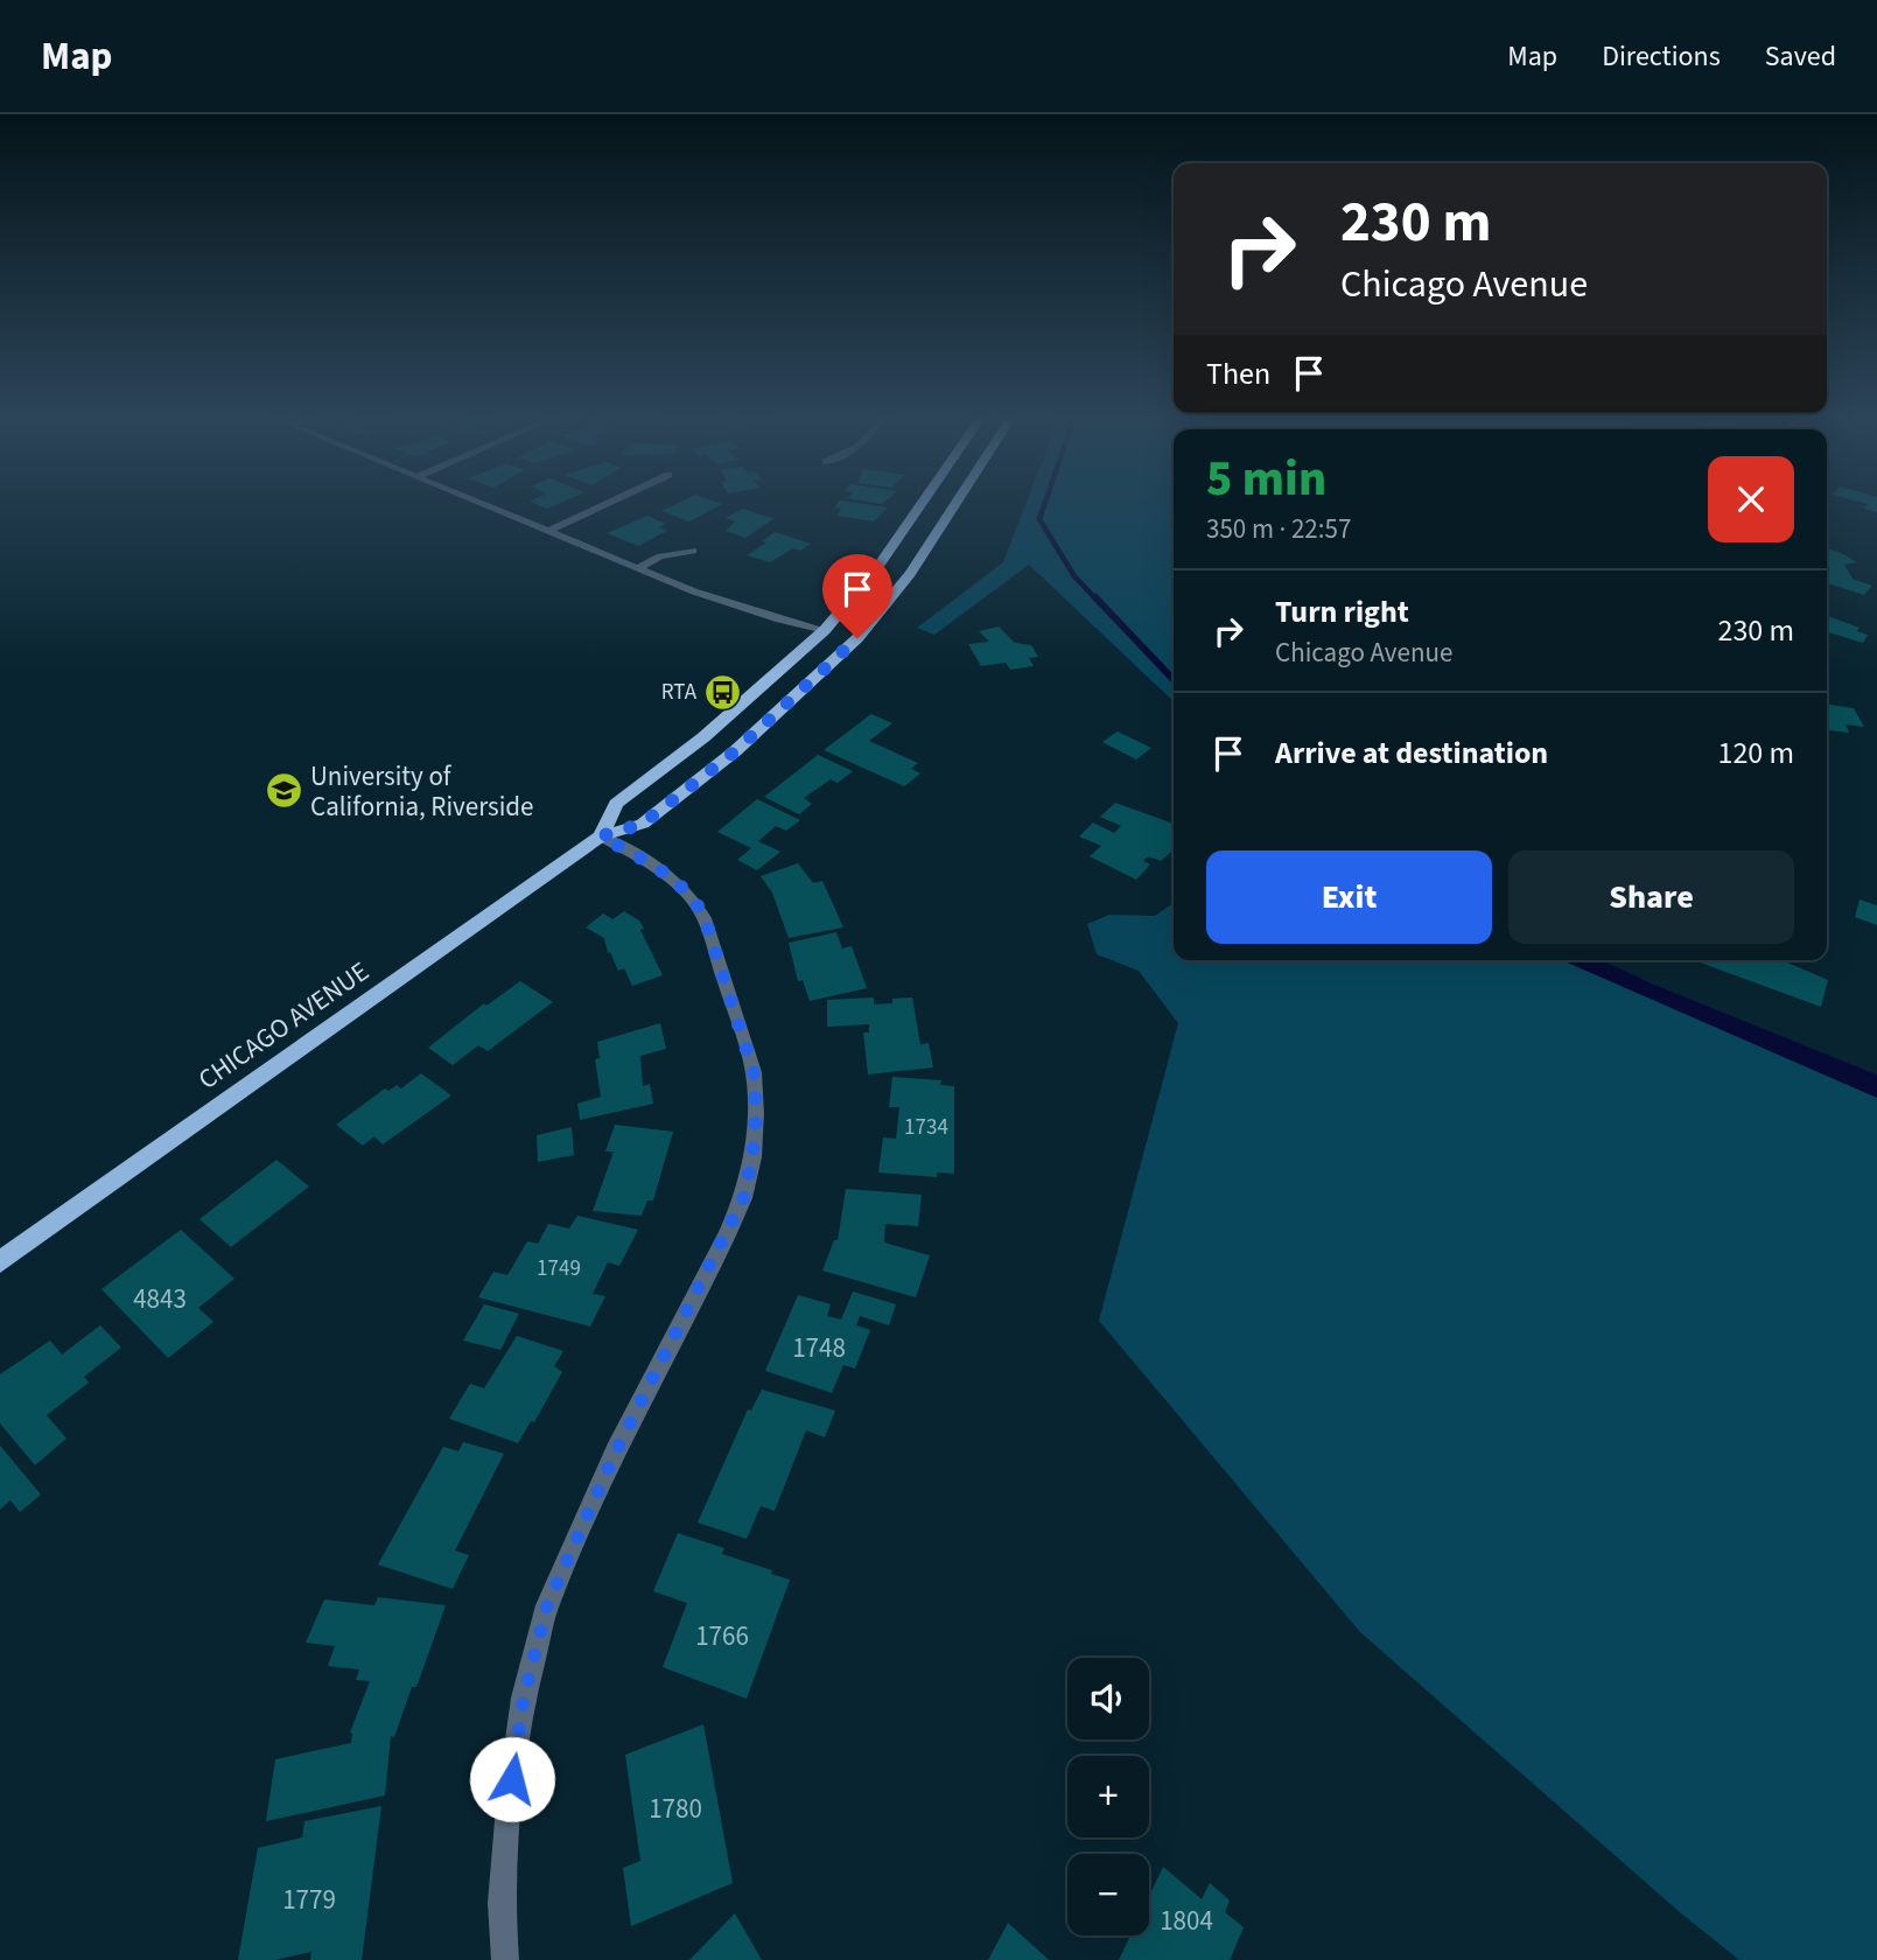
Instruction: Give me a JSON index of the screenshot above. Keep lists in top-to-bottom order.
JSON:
{
  "streets": {
    "main road": ["CHICAGO AVENUE"]
  },
  "places": {
    "bus stop": ["RTA"],
    "school or university": ["University of California, Riverside"]
  },
  "house_numbers": [
    "1734",
    "1749",
    "4843",
    "1748",
    "1766",
    "1780",
    "1779",
    "1804"
  ],
  "page": {
    "header": "Map",
    "nav": ["Map", "Directions", "Saved"],
    "turn": ["230 m", "Chicago Avenue"],
    "then": "Then",
    "heading": ["5 min", "350 m · 22:57"],
    "list": [
      {
        "name": "Turn right",
        "note": "Chicago Avenue",
        "value": "230 m"
      },
      {
        "name": "Arrive at destination",
        "value": "120 m"
      }
    ],
    "buttons": ["Exit", "Share"],
    "map_buttons": ["+", "−"]
  }
}
